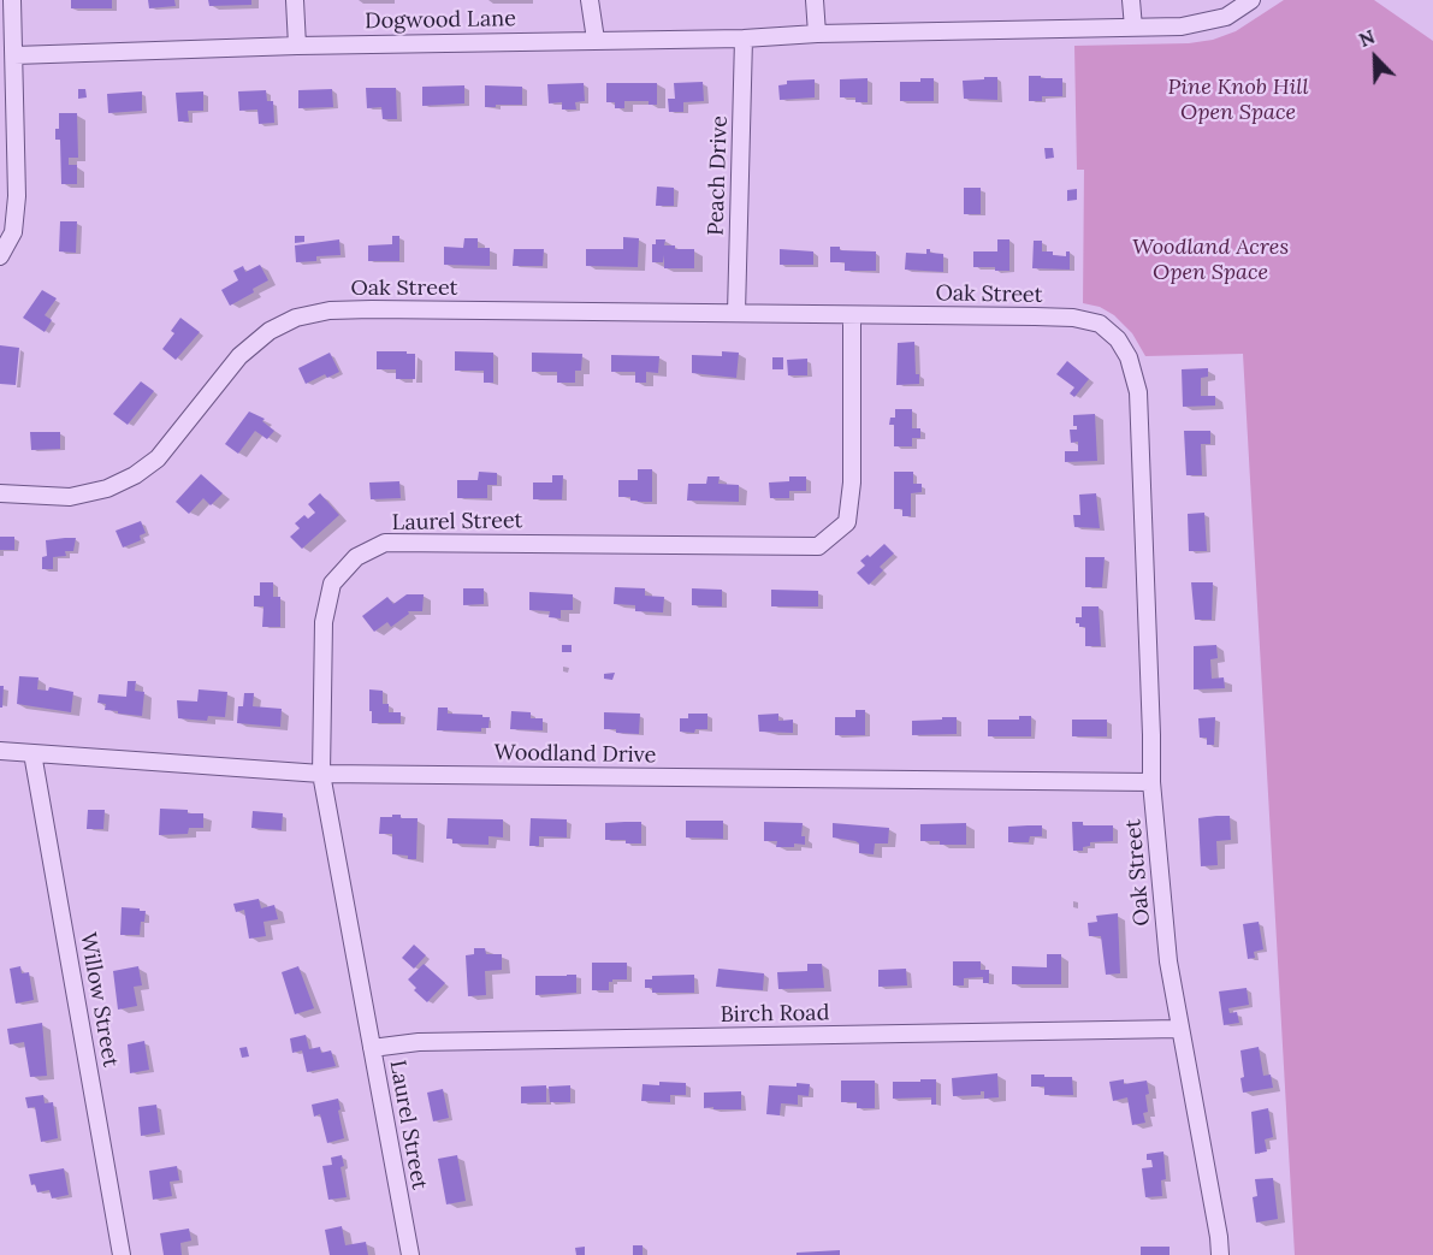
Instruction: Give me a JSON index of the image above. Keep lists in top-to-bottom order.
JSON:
{
  "streets": {
    "street": [
      "Dogwood Lane",
      "Peach Drive",
      "Oak Street",
      "Laurel Street",
      "Woodland Drive",
      "Willow Street",
      "Birch Road"
    ]
  },
  "crossings": [
    ["Dogwood Lane", "Peach Drive"],
    ["Peach Drive", "Oak Street"],
    ["Oak Street", "Laurel Street"],
    ["Oak Street", "Woodland Drive"],
    ["Oak Street", "Birch Road"],
    ["Laurel Street", "Woodland Drive"],
    ["Laurel Street", "Birch Road"],
    ["Woodland Drive", "Willow Street"]
  ],
  "parks": ["Pine Knob Hill Open Space", "Woodland Acres Open Space"],
  "north": "top left"
}
